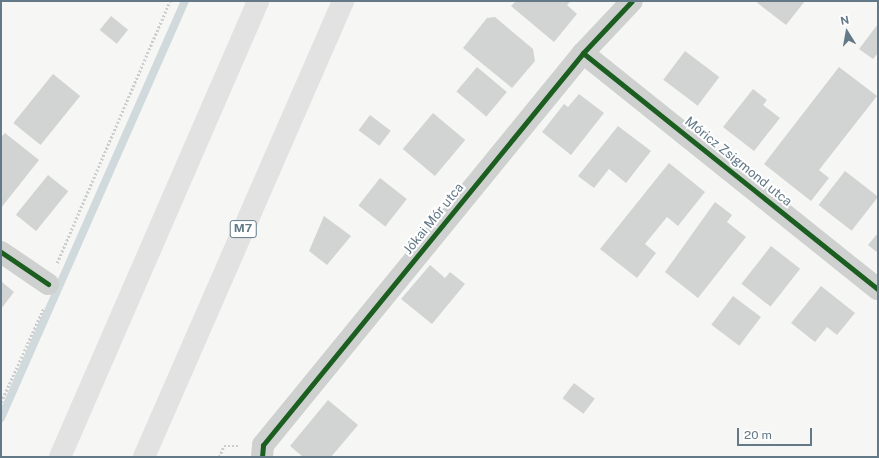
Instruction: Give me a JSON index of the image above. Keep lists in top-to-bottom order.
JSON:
{
  "streets": {
    "highway": ["M7"],
    "street": ["Móricz Zsigmond utca", "Jókai Mór utca"]
  },
  "crossings": [
    ["Móricz Zsigmond utca", "Jókai Mór utca"]
  ],
  "scale_bar": "20 m",
  "north": "top"
}
